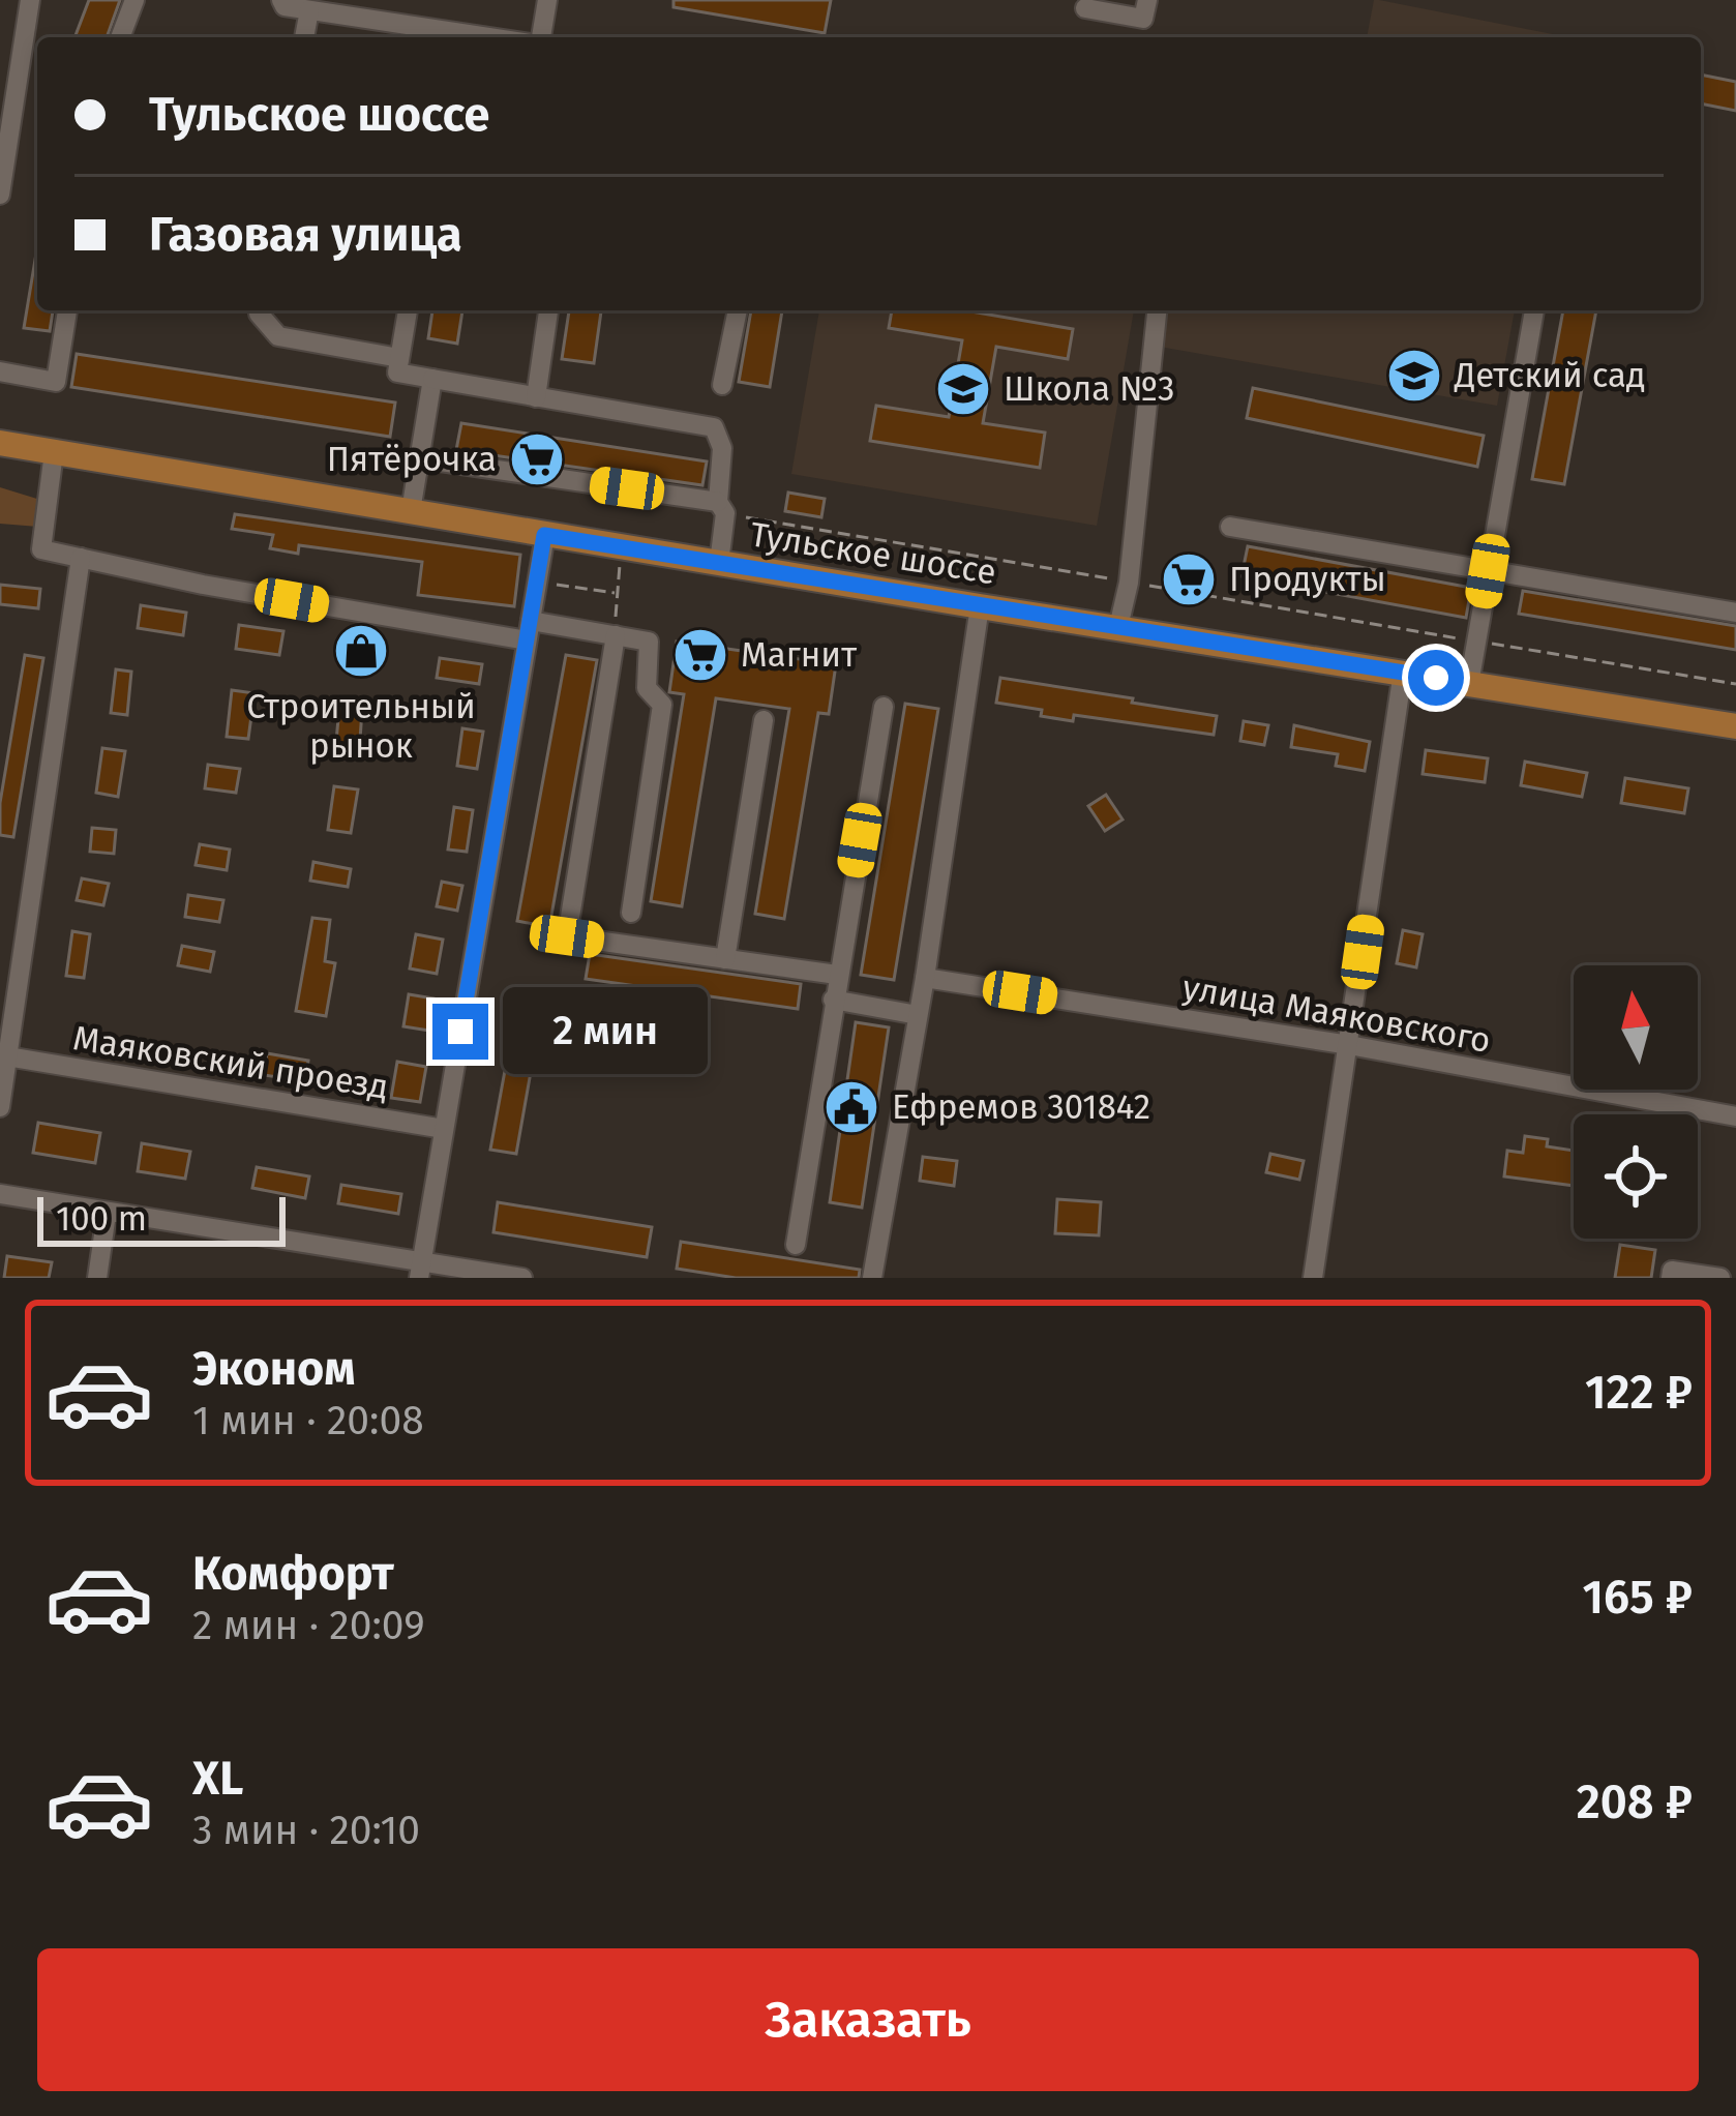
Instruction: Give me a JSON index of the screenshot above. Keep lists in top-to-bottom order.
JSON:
{
  "streets": {
    "main road": ["Тульское шоссе"],
    "street": ["улица Маяковского", "Маяковский проезд"]
  },
  "places": {
    "school or university": ["Детский сад", "Школа №3"],
    "supermarket": ["Пятёрочка", "Продукты", "Магнит"],
    "shop": ["Строительный рынок"],
    "public building": ["Ефремов 301842"]
  },
  "scale_bar": "100 m",
  "north": "top",
  "page": {
    "banner": ["Тульское шоссе", "Газовая улица"],
    "bubble": "2 мин",
    "scale": "100 m",
    "list": [
      {
        "name": "Эконом",
        "note": "1 мин · 20:08",
        "value": "122 ₽"
      },
      {
        "name": "Комфорт",
        "note": "2 мин · 20:09",
        "value": "165 ₽"
      },
      {
        "name": "XL",
        "note": "3 мин · 20:10",
        "value": "208 ₽"
      }
    ],
    "buttons": "Заказать"
  }
}
